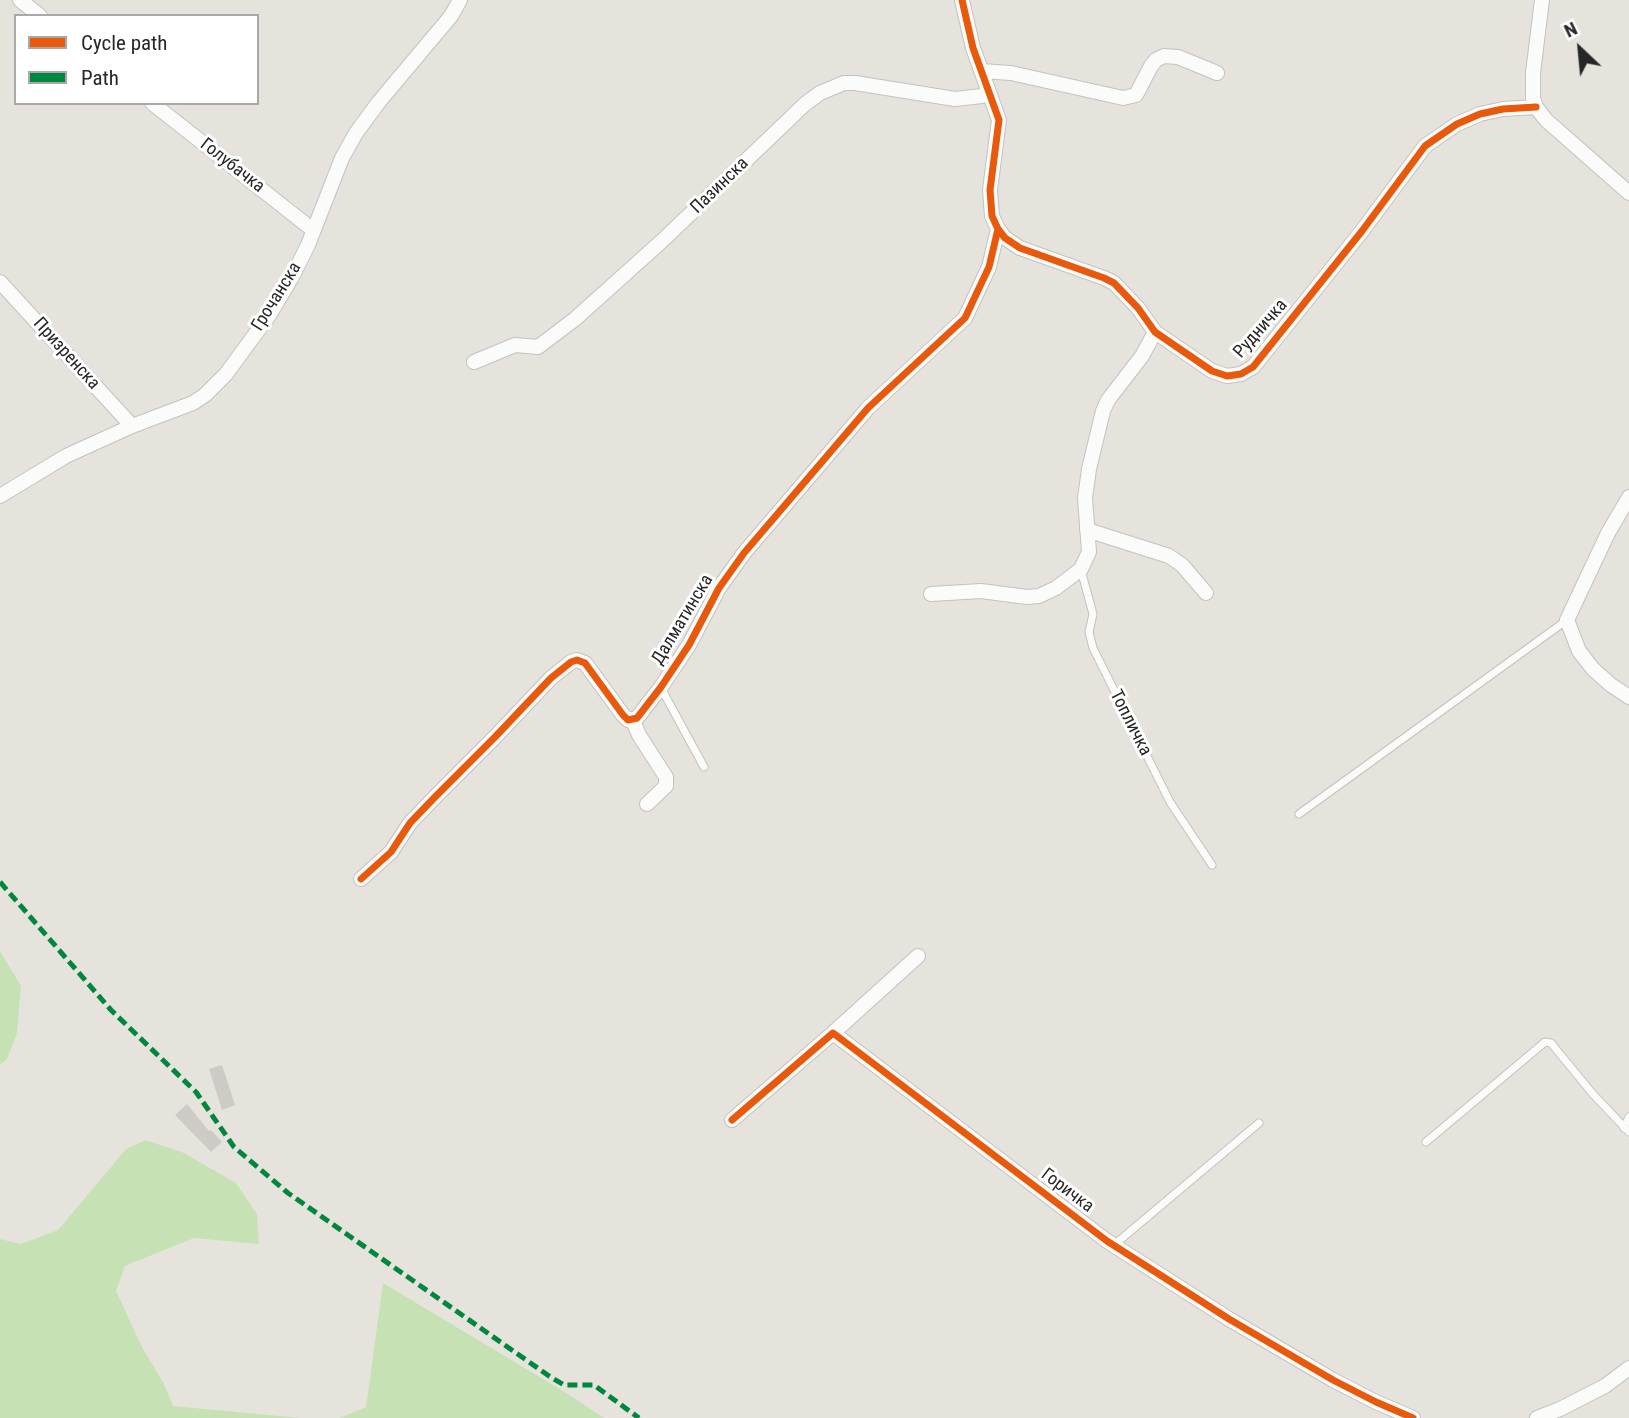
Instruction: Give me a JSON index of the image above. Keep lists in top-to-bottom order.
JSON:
{
  "streets": {
    "street": [
      "Голубачка",
      "Пазинска",
      "Грочанска",
      "Рудничка",
      "Призренска",
      "Далматинска",
      "Топличка",
      "Горичка"
    ]
  },
  "crossings": [
    ["Голубачка", "Грочанска"],
    ["Грочанска", "Призренска"],
    ["Рудничка", "Далматинска"],
    ["Рудничка", "Топличка"]
  ],
  "legend": ["Cycle path", "Path"],
  "north": "top left"
}
